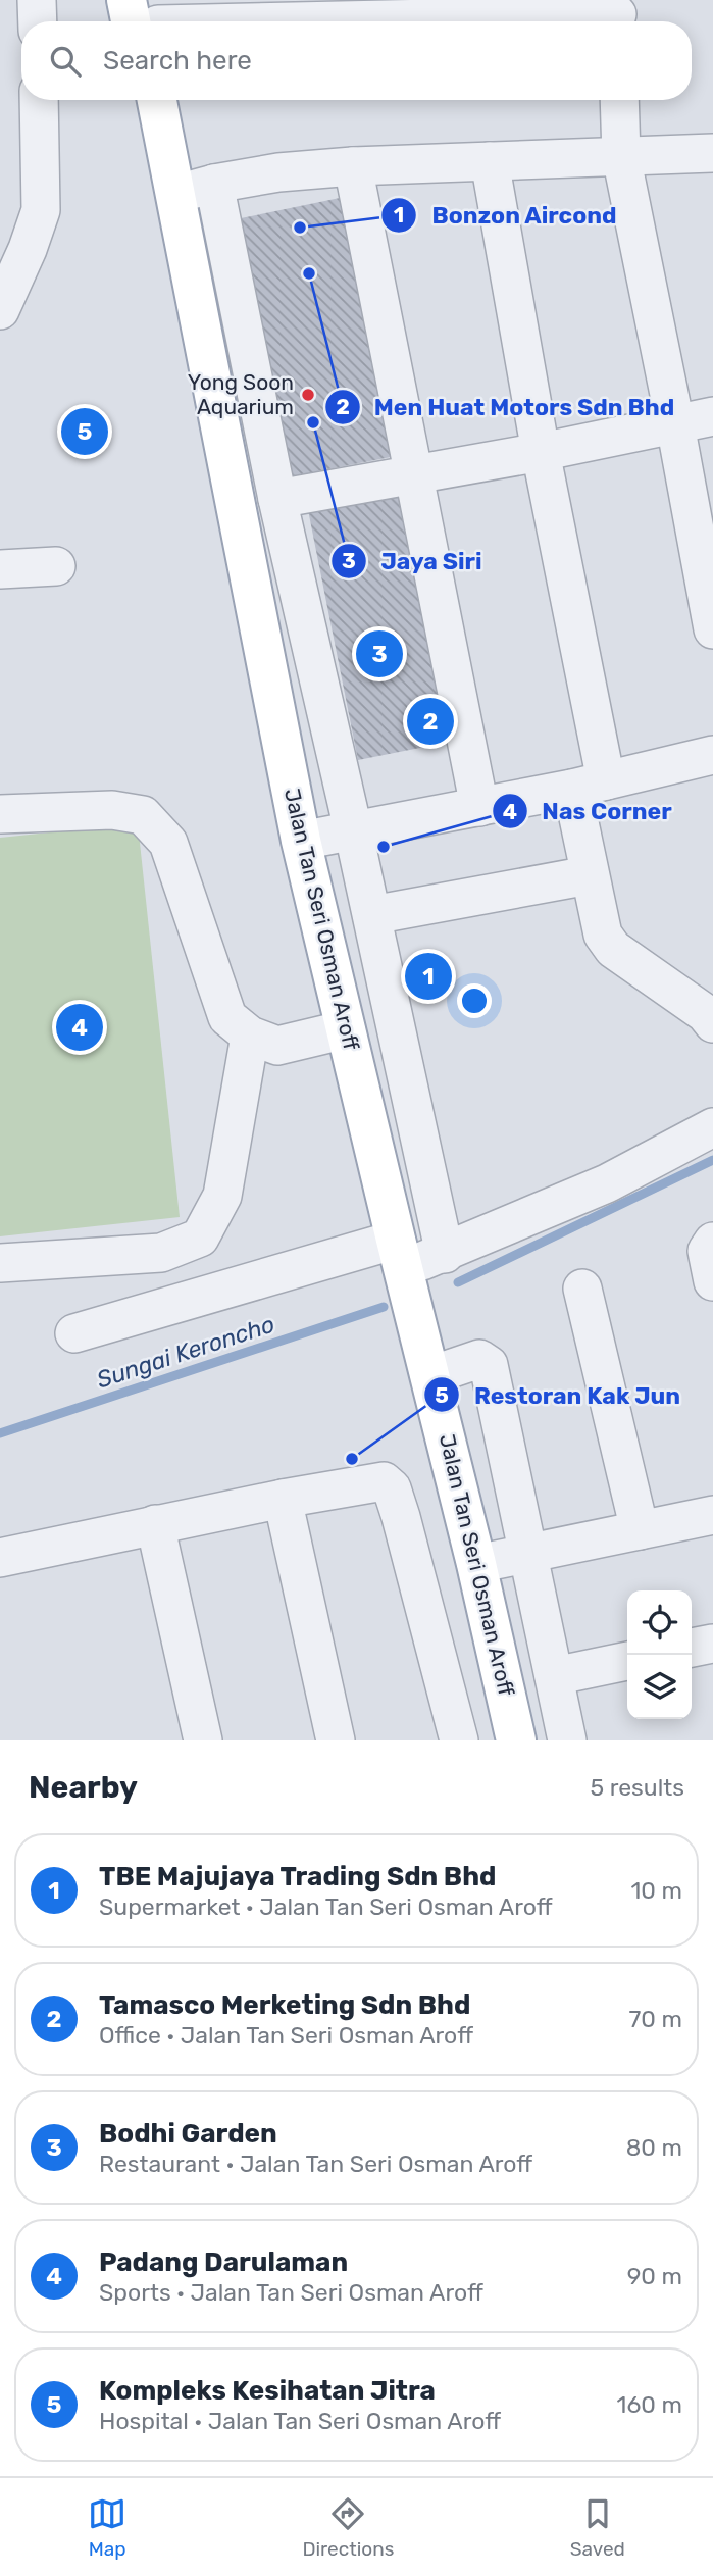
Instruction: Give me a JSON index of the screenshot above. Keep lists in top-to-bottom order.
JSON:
{
  "streets": {
    "main road": ["Jalan Tan Seri Osman Aroff"]
  },
  "water": ["Sungai Keroncho"],
  "places": [
    "Bonzon Aircond",
    "Men Huat Motors Sdn Bhd",
    "Yong Soon Aquarium",
    "Jaya Siri",
    "Nas Corner",
    "Restoran Kak Jun"
  ],
  "page": {
    "search": "Search here",
    "pins": [
      "5",
      "3",
      "2",
      "1",
      "4"
    ],
    "heading": ["Nearby", "5 results"],
    "list": [
      {
        "mark": "1",
        "name": "TBE Majujaya Trading Sdn Bhd",
        "note": "Supermarket · Jalan Tan Seri Osman Aroff",
        "value": "10 m"
      },
      {
        "mark": "2",
        "name": "Tamasco Merketing Sdn Bhd",
        "note": "Office · Jalan Tan Seri Osman Aroff",
        "value": "70 m"
      },
      {
        "mark": "3",
        "name": "Bodhi Garden",
        "note": "Restaurant · Jalan Tan Seri Osman Aroff",
        "value": "80 m"
      },
      {
        "mark": "4",
        "name": "Padang Darulaman",
        "note": "Sports · Jalan Tan Seri Osman Aroff",
        "value": "90 m"
      },
      {
        "mark": "5",
        "name": "Kompleks Kesihatan Jitra",
        "note": "Hospital · Jalan Tan Seri Osman Aroff",
        "value": "160 m"
      }
    ],
    "nav": ["Map", "Directions", "Saved"]
  }
}
